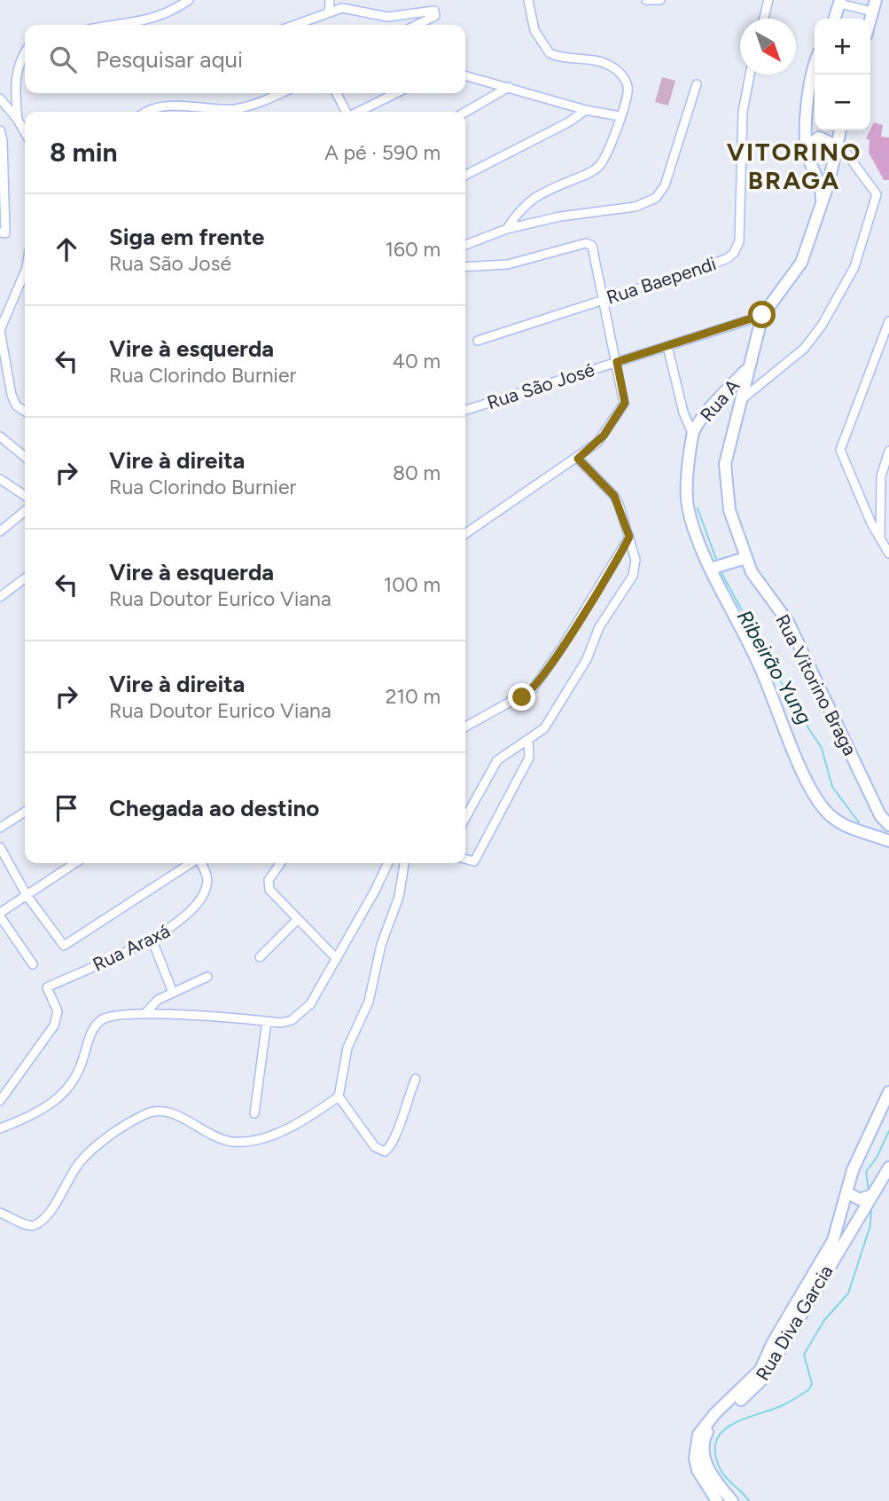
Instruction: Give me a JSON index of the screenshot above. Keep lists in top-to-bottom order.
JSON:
{
  "streets": {
    "main road": ["Rua A", "Rua Vitorino Braga", "Rua Diva Garcia"],
    "street": ["Rua Baependi", "Rua São José", "Rua Araxá"]
  },
  "crossings": [
    ["Rua A", "Rua Vitorino Braga"]
  ],
  "districts": ["VITORINO BRAGA"],
  "water": ["Ribeirão Yung"],
  "north": "bottom right",
  "page": {
    "map_buttons": ["+", "−"],
    "search": "Pesquisar aqui",
    "heading": ["8 min", "A pé · 590 m"],
    "list": [
      ["Siga em frente", "Rua São José", "160 m"],
      ["Vire à esquerda", "Rua Clorindo Burnier", "40 m"],
      ["Vire à direita", "Rua Clorindo Burnier", "80 m"],
      ["Vire à esquerda", "Rua Doutor Eurico Viana", "100 m"],
      ["Vire à direita", "Rua Doutor Eurico Viana", "210 m"],
      "Chegada ao destino"
    ]
  }
}
